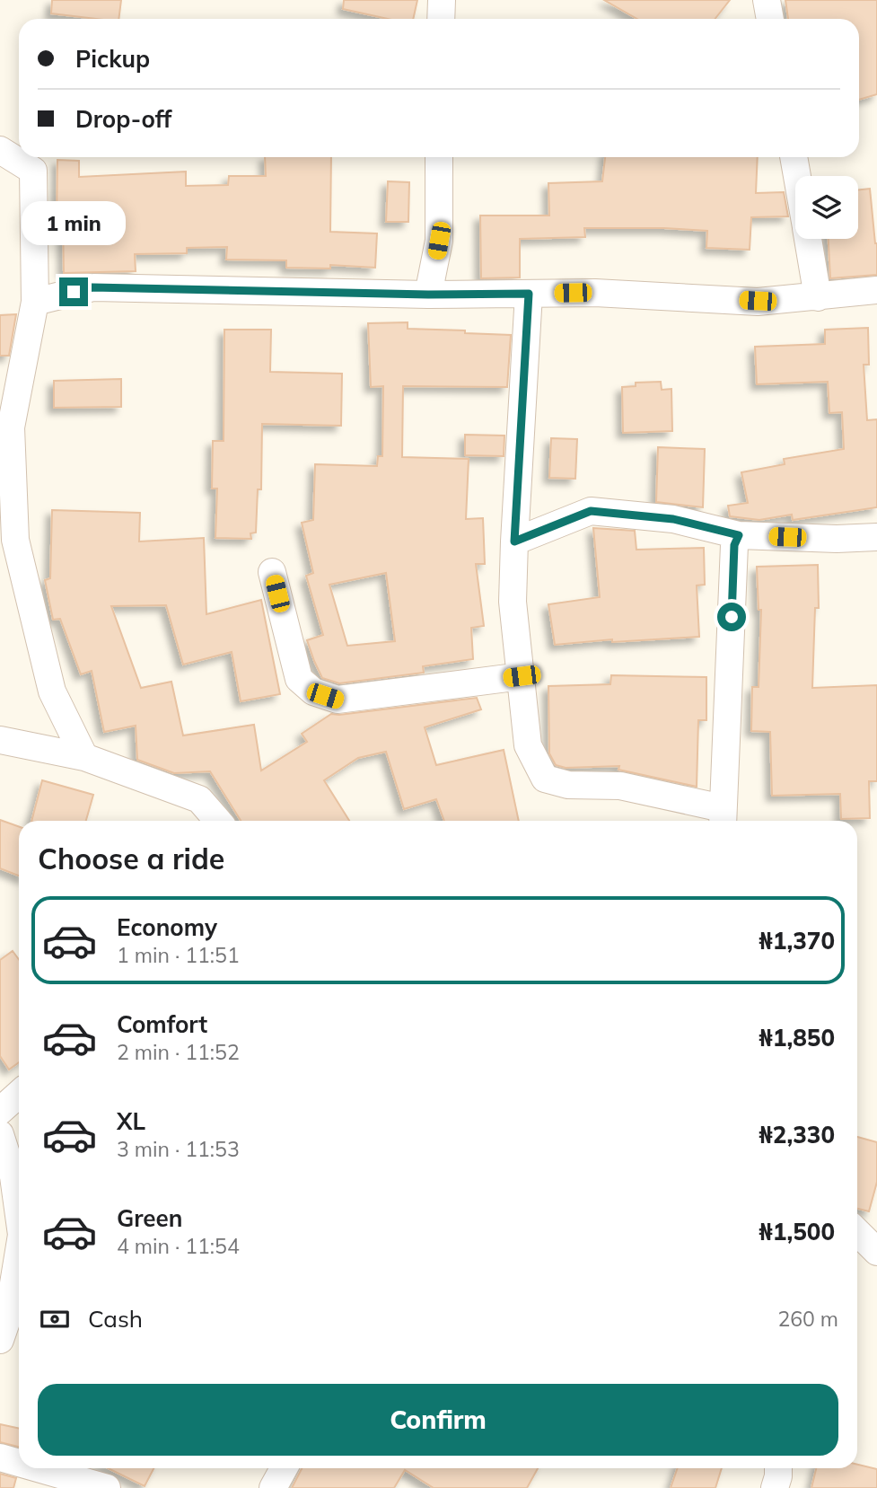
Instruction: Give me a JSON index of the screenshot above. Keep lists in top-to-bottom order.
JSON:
{
  "page": {
    "banner": ["Pickup", "Drop-off"],
    "bubble": "1 min",
    "heading": "Choose a ride",
    "list": [
      {
        "name": "Economy",
        "note": "1 min · 11:51",
        "value": "₦1,370"
      },
      {
        "name": "Comfort",
        "note": "2 min · 11:52",
        "value": "₦1,850"
      },
      {
        "name": "XL",
        "note": "3 min · 11:53",
        "value": "₦2,330"
      },
      {
        "name": "Green",
        "note": "4 min · 11:54",
        "value": "₦1,500"
      }
    ],
    "pay": ["Cash", "260 m"],
    "buttons": "Confirm"
  }
}
